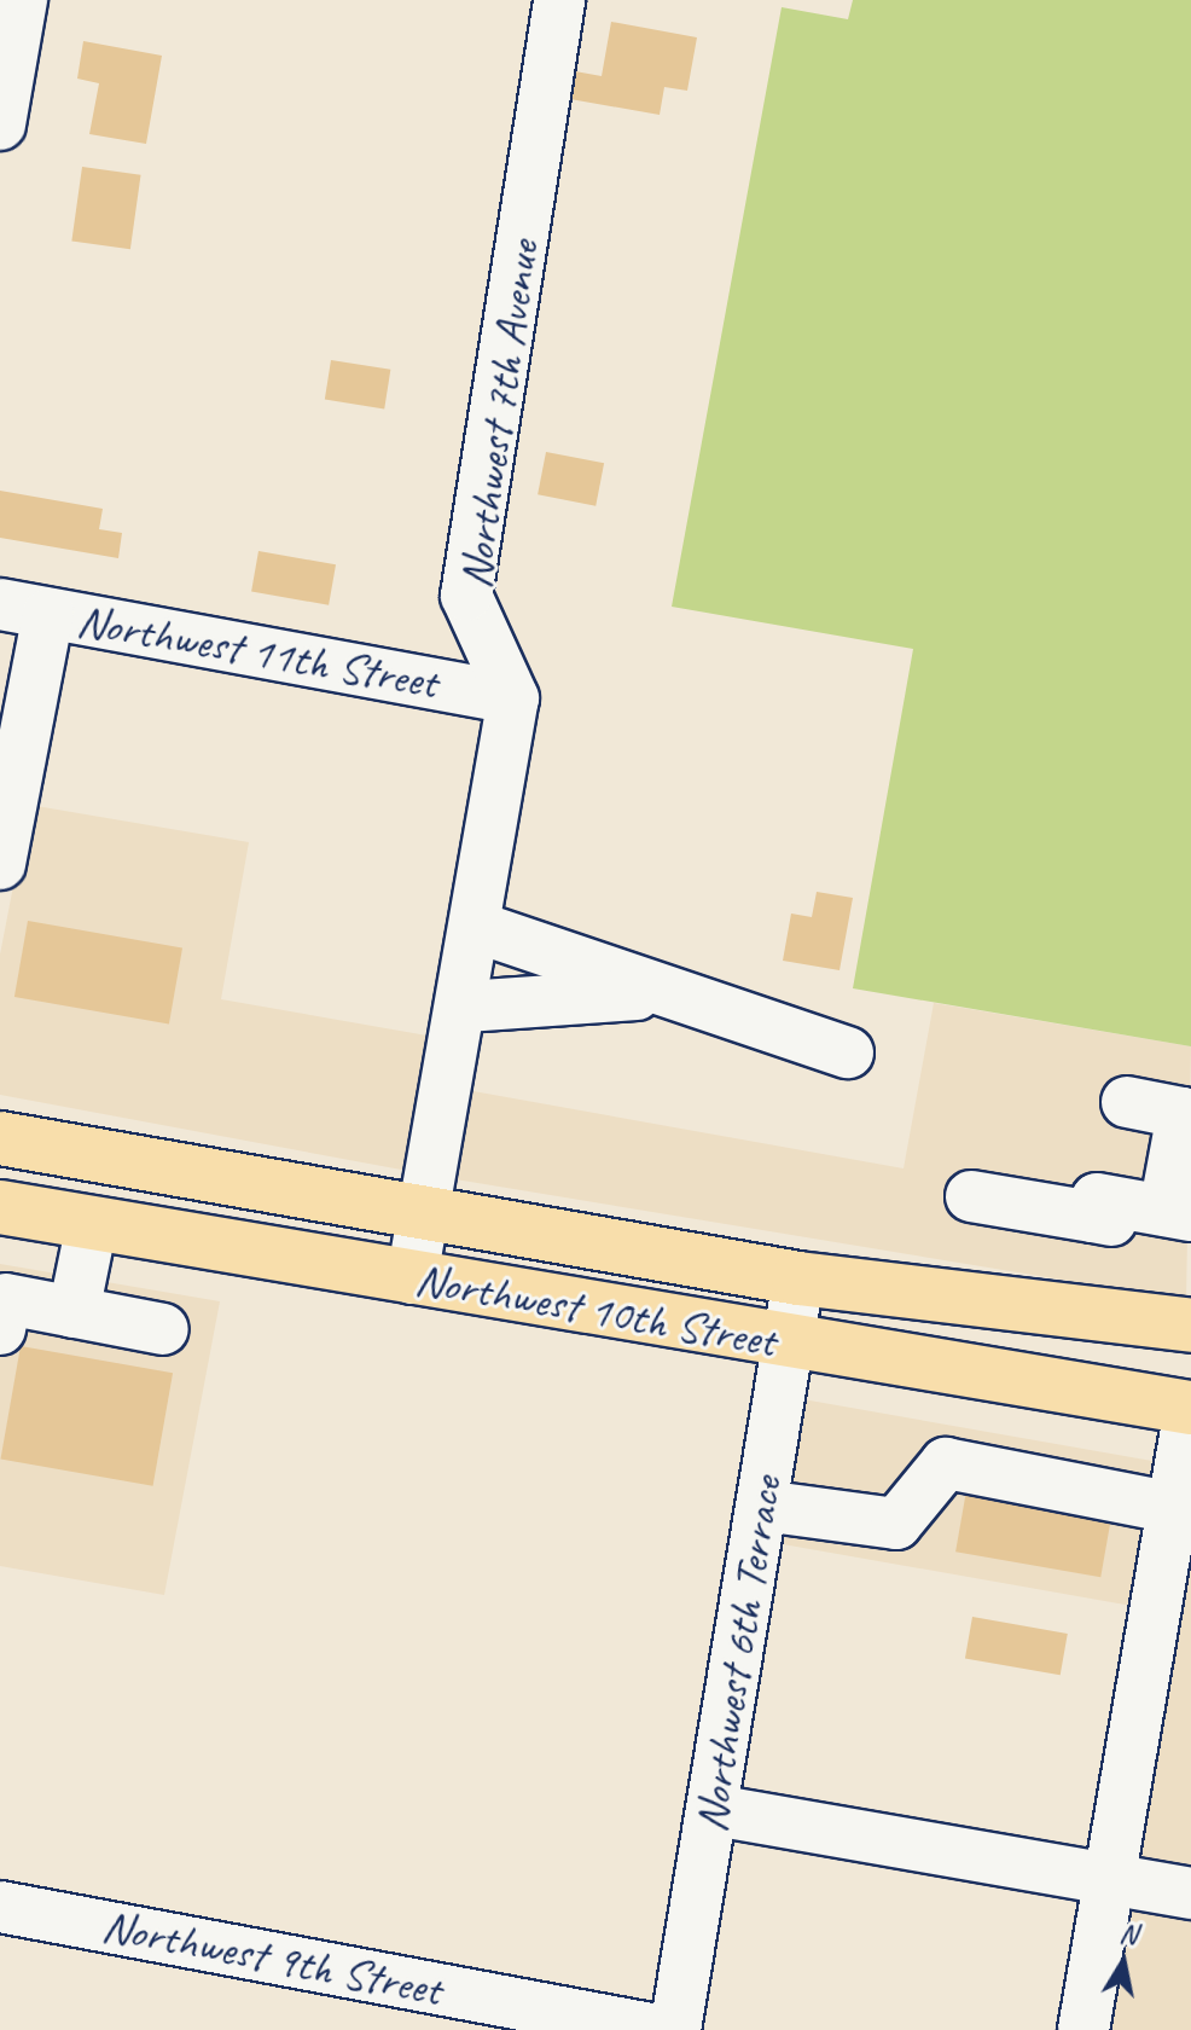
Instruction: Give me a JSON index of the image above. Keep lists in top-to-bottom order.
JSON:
{
  "streets": {
    "highway": ["Northwest 10th Street"],
    "street": [
      "Northwest 7th Avenue",
      "Northwest 11th Street",
      "Northwest 6th Terrace",
      "Northwest 9th Street"
    ]
  },
  "crossings": [
    ["Northwest 7th Avenue", "Northwest 11th Street"],
    ["Northwest 10th Street", "Northwest 6th Terrace"]
  ],
  "north": "top"
}
